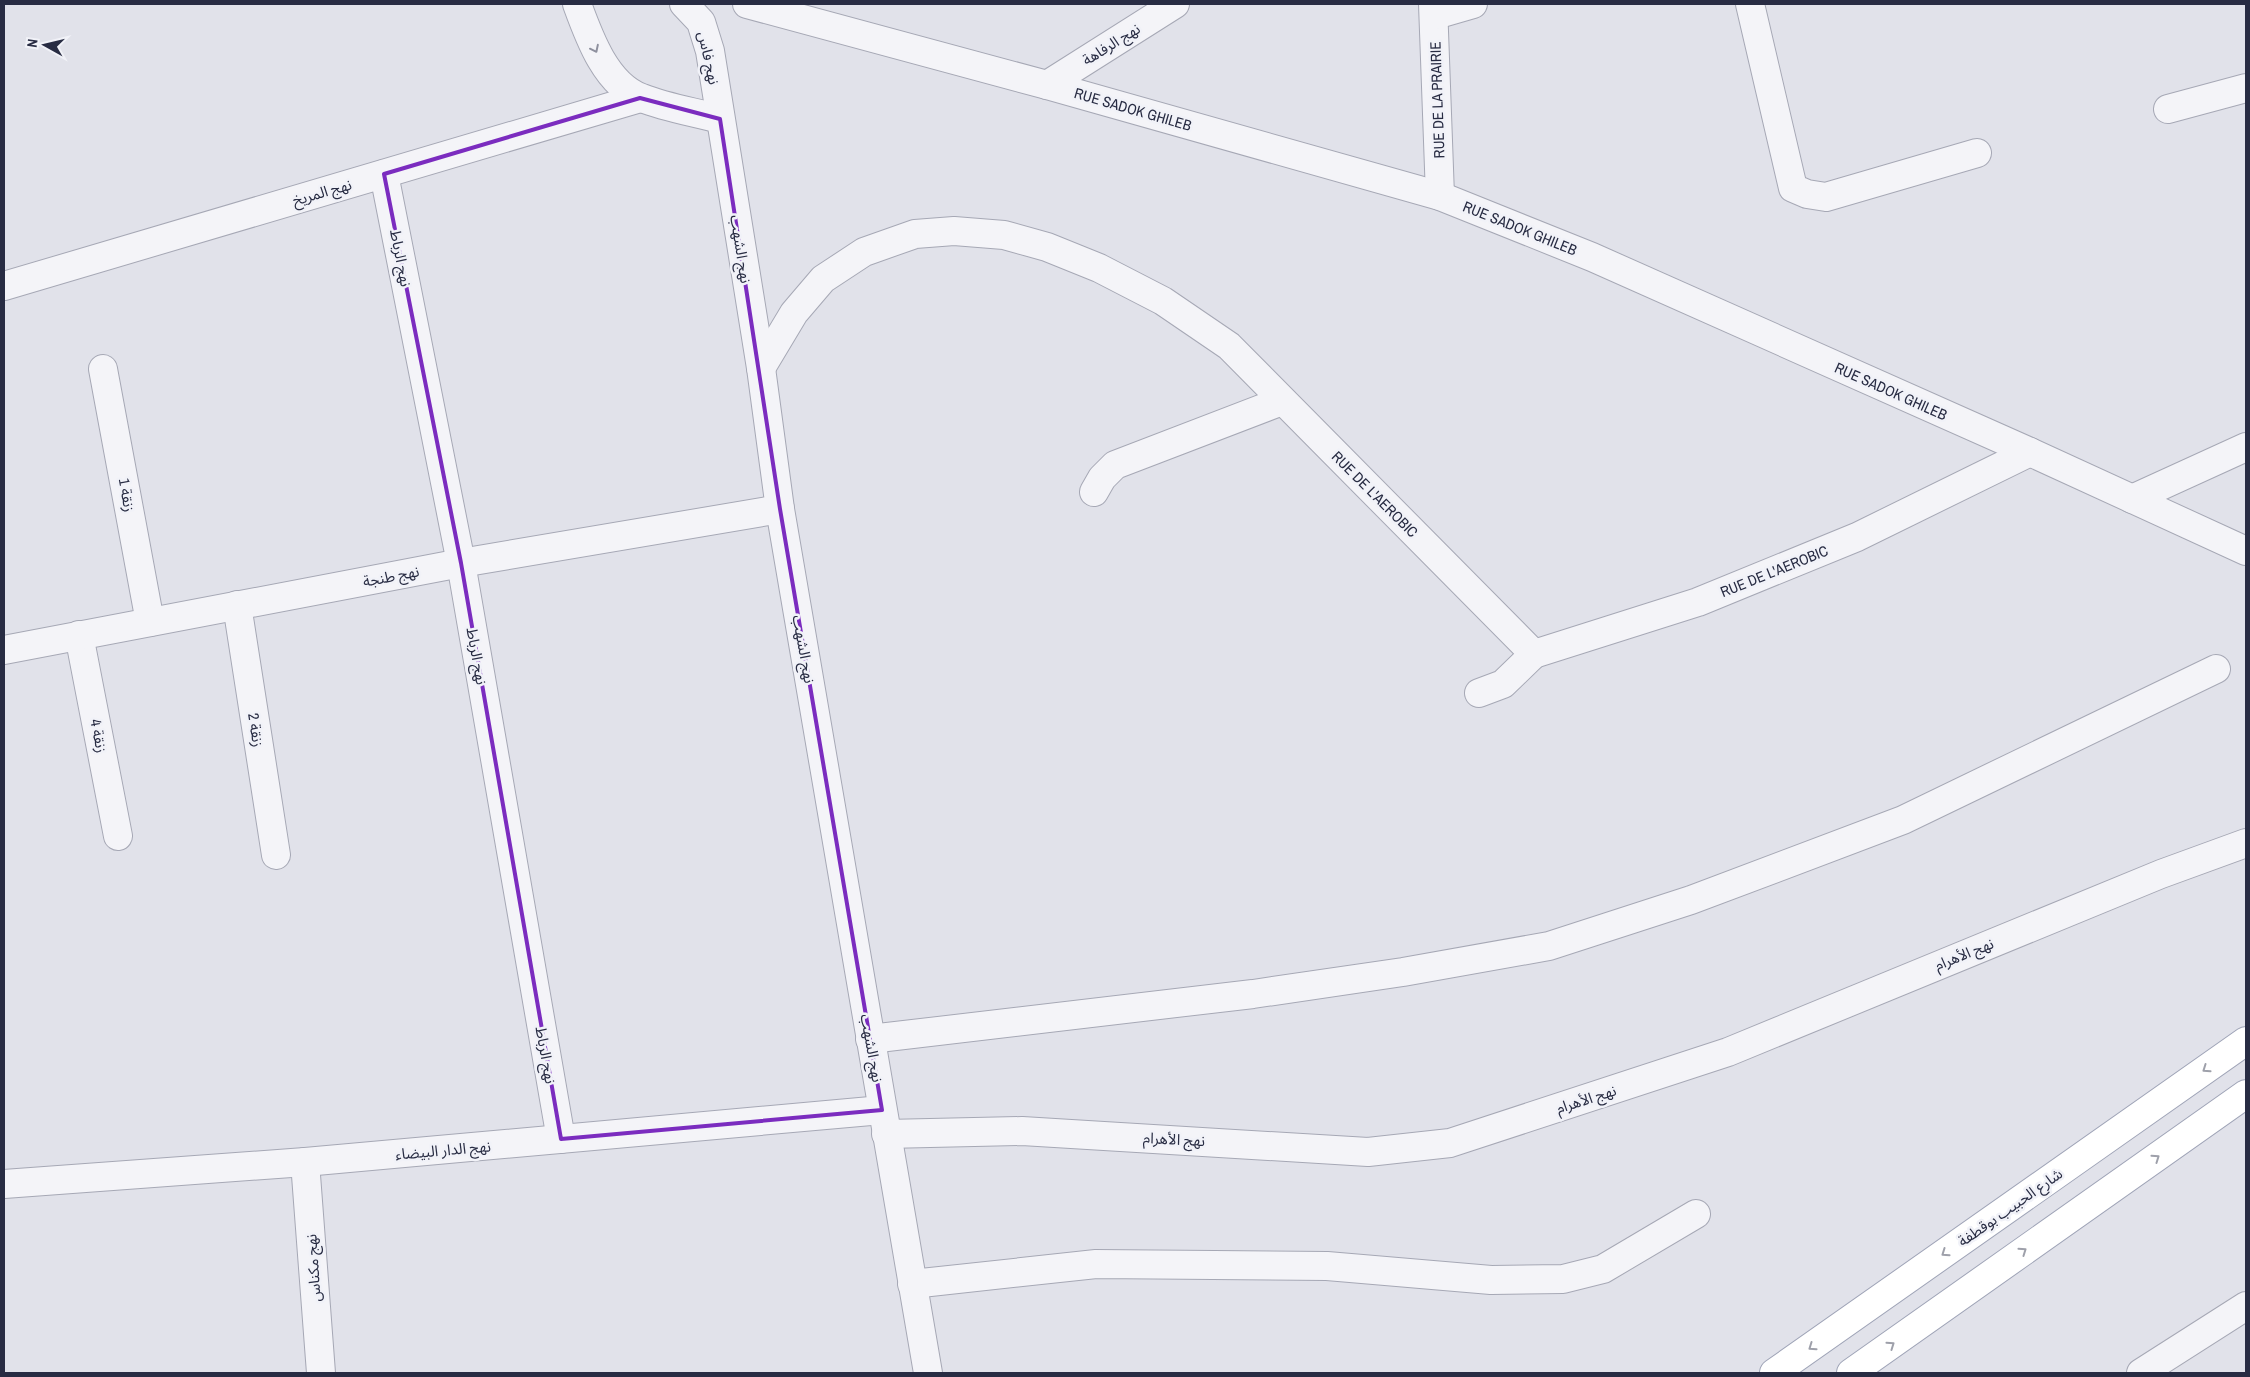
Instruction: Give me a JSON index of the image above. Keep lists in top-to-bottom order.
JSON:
{
  "streets": {
    "main road": ["شارع الحبيب بوقطفة"],
    "street": [
      "نهج الرفاهة",
      "نهج فاس",
      "RUE DE LA PRAIRIE",
      "RUE SADOK GHILEB",
      "نهج المريخ",
      "نهج الشهب",
      "نهج الرباط",
      "RUE DE L'AEROBIC",
      "زنقة 1",
      "نهج طنجة",
      "زنقة 2",
      "زنقة 4",
      "نهج الأهرام",
      "نهج الدار البيضاء",
      "نهج مكناس"
    ]
  },
  "crossings": [
    ["نهج الرفاهة", "RUE SADOK GHILEB"],
    ["نهج فاس", "نهج الشهب"],
    ["RUE DE LA PRAIRIE", "RUE SADOK GHILEB"],
    ["RUE SADOK GHILEB", "RUE DE L'AEROBIC"],
    ["نهج المريخ", "نهج الرباط"],
    ["نهج الشهب", "RUE DE L'AEROBIC"],
    ["نهج الشهب", "نهج طنجة"],
    ["نهج الشهب", "نهج الأهرام"],
    ["نهج الشهب", "نهج الدار البيضاء"],
    ["نهج الرباط", "نهج طنجة"],
    ["نهج الرباط", "نهج الدار البيضاء"],
    ["زنقة 1", "نهج طنجة"],
    ["نهج طنجة", "زنقة 2"],
    ["نهج طنجة", "زنقة 4"],
    ["نهج الأهرام", "نهج الدار البيضاء"],
    ["نهج الدار البيضاء", "نهج مكناس"]
  ],
  "north": "left"
}
